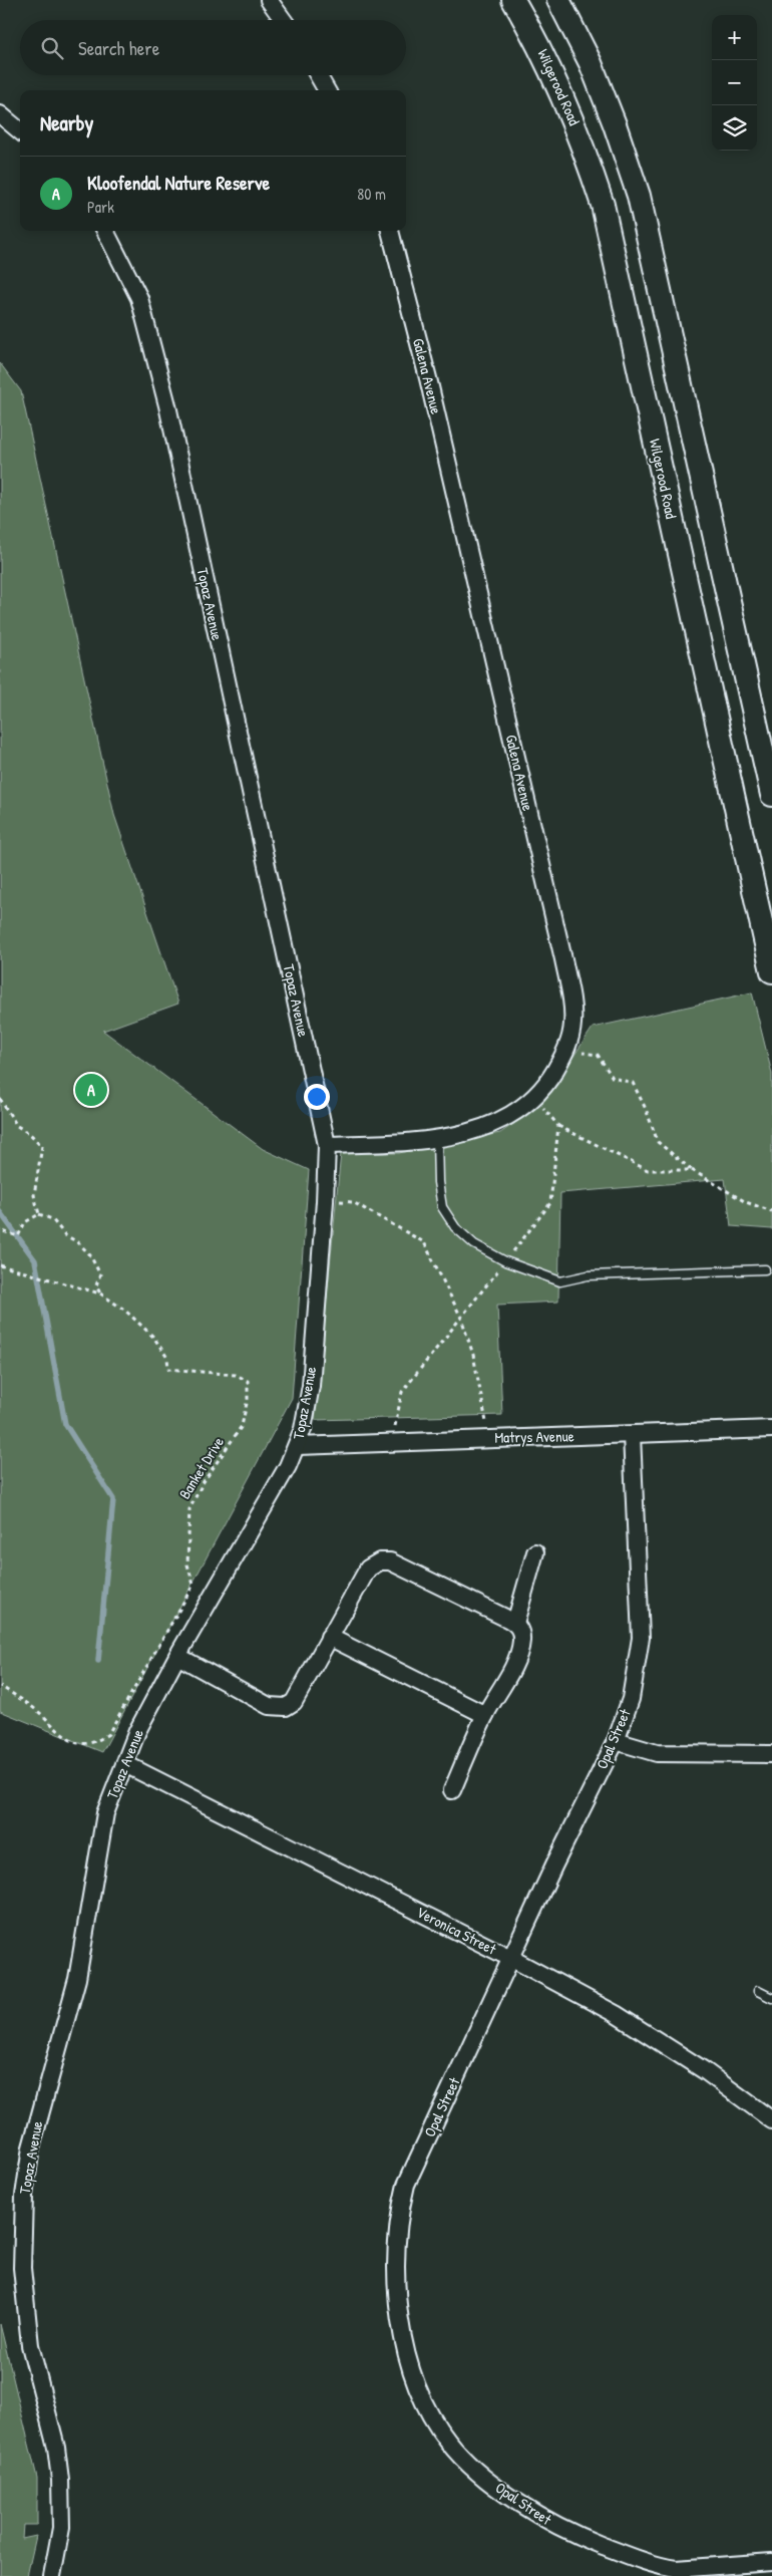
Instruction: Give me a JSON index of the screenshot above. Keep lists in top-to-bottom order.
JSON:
{
  "streets": {
    "street": [
      "Wilgerood Road",
      "Galena Avenue",
      "Topaz Avenue",
      "Matrys Avenue",
      "Opal Street",
      "Veronica Street"
    ],
    "path": ["Banket Drive"]
  },
  "crossings": [
    ["Galena Avenue", "Topaz Avenue"],
    ["Topaz Avenue", "Matrys Avenue"],
    ["Topaz Avenue", "Veronica Street"],
    ["Matrys Avenue", "Opal Street"],
    ["Opal Street", "Veronica Street"]
  ],
  "page": {
    "map_buttons": ["+", "−"],
    "search": "Search here",
    "heading": "Nearby",
    "list": [
      {
        "mark": "A",
        "name": "Kloofendal Nature Reserve",
        "note": "Park",
        "value": "80 m"
      }
    ],
    "pins": "A"
  }
}
